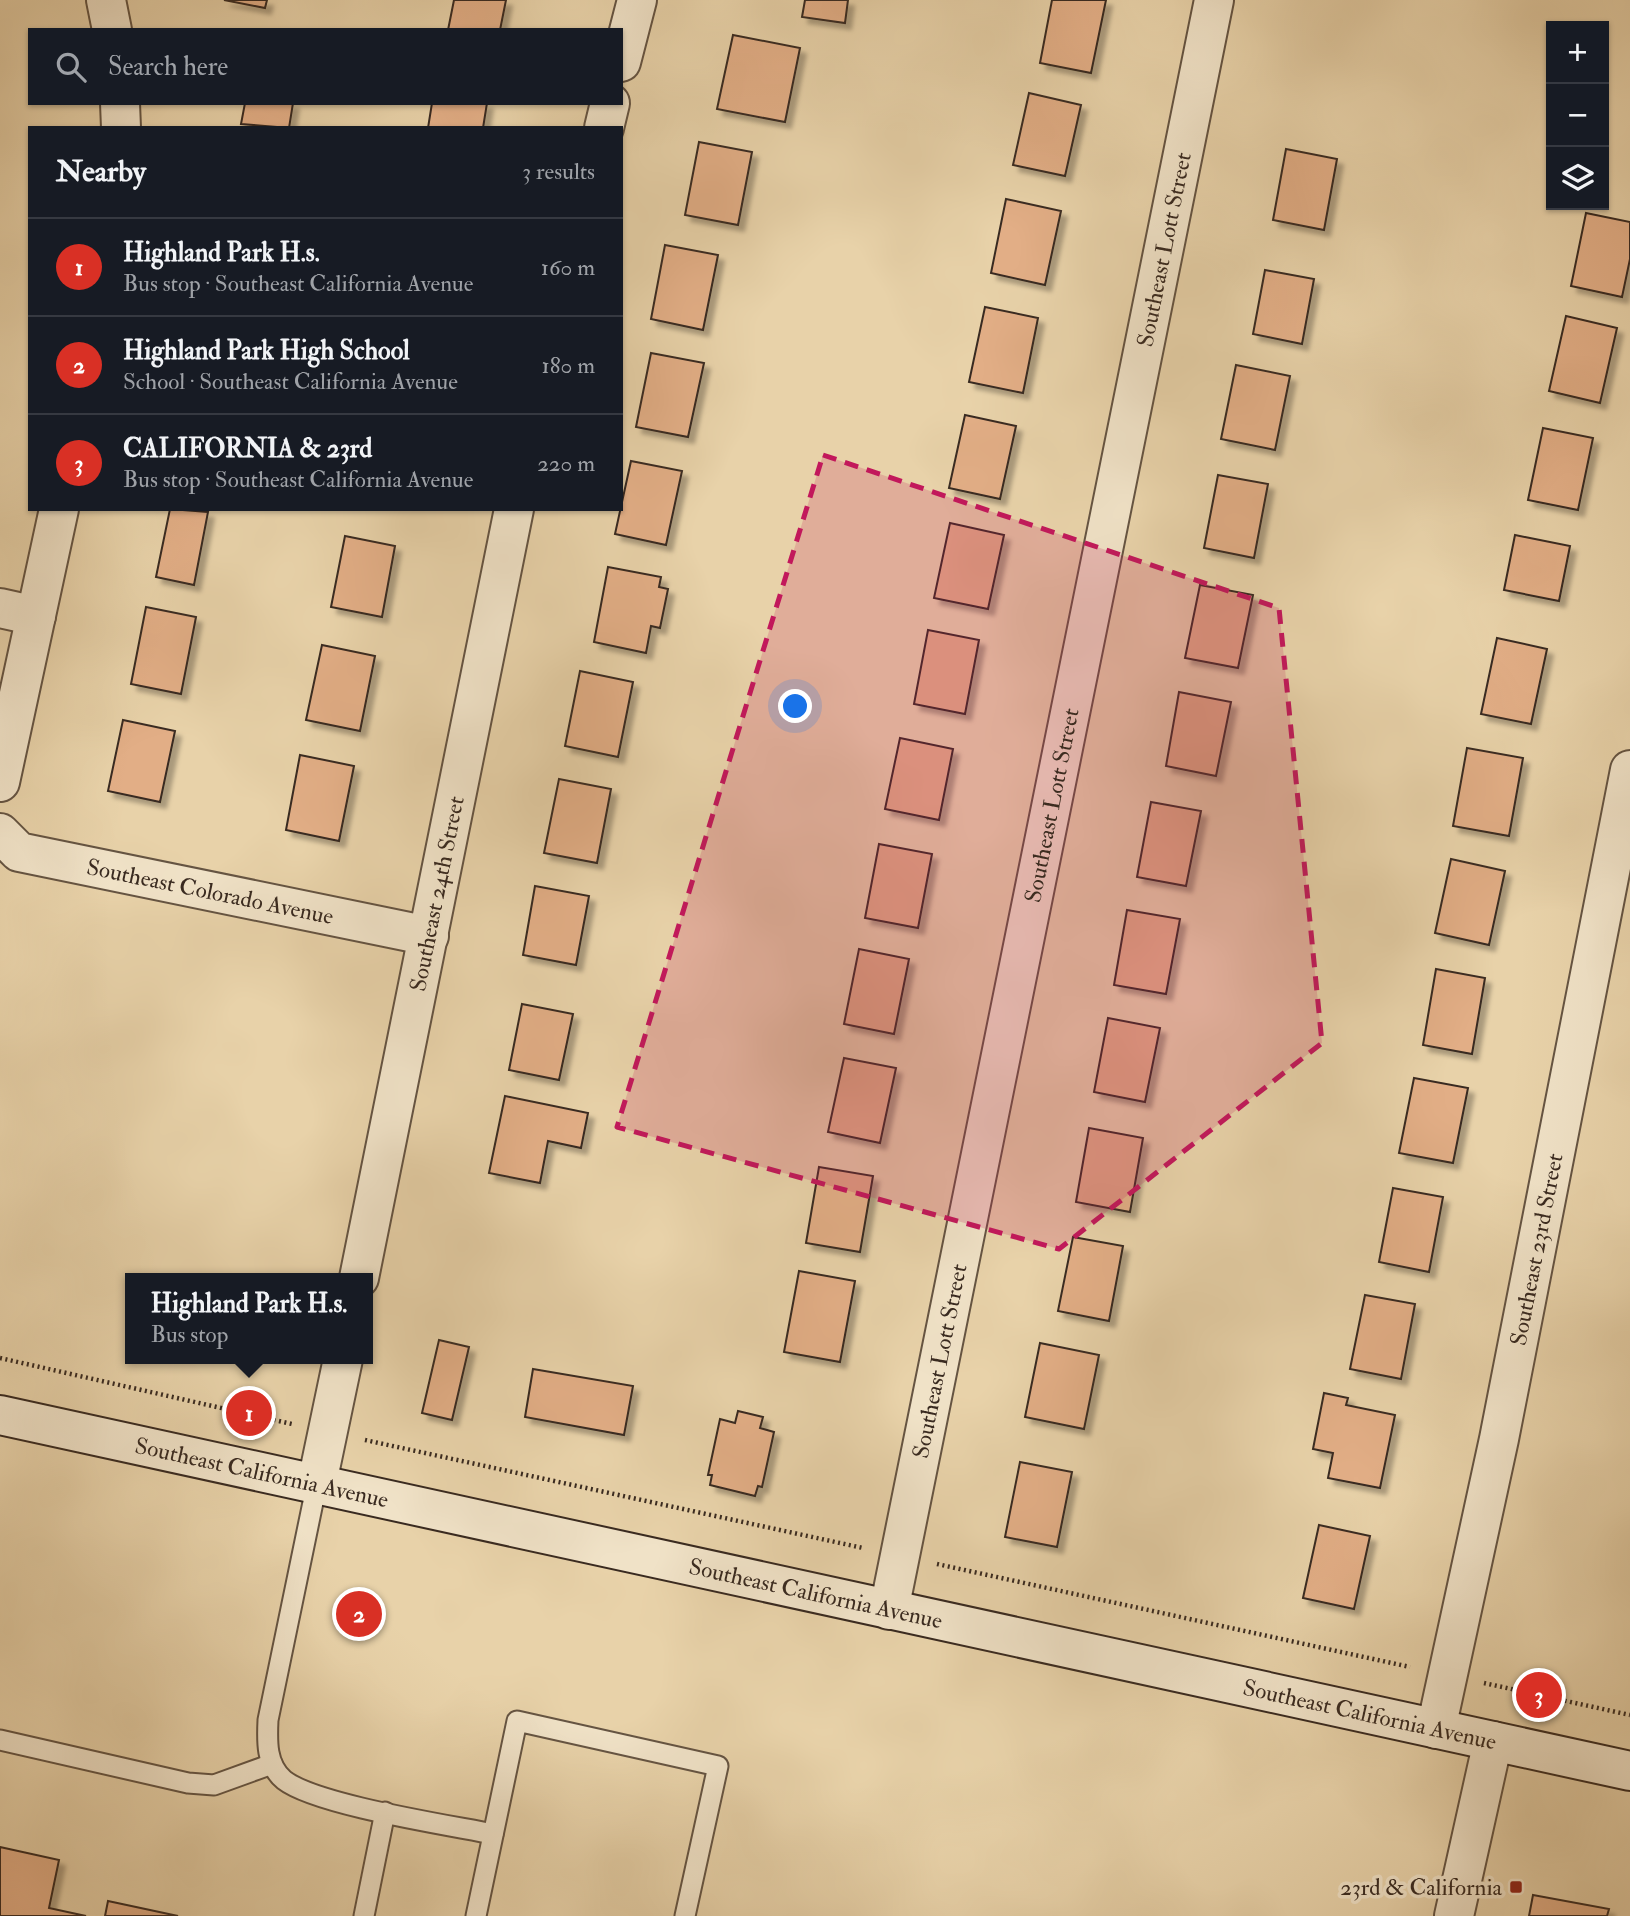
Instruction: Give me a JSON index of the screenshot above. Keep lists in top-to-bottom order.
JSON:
{
  "streets": {
    "street": [
      "Southeast Lott Street",
      "Southeast Colorado Avenue",
      "Southeast 24th Street",
      "Southeast 23rd Street",
      "Southeast California Avenue"
    ]
  },
  "crossings": [
    ["Southeast Lott Street", "Southeast California Avenue"],
    ["Southeast Colorado Avenue", "Southeast 24th Street"],
    ["Southeast 23rd Street", "Southeast California Avenue"]
  ],
  "places": {
    "transit": ["23rd & California"]
  },
  "page": {
    "map_buttons": ["+", "−"],
    "search": "Search here",
    "heading": ["Nearby", "3 results"],
    "list": [
      {
        "mark": "1",
        "name": "Highland Park H.s.",
        "note": "Bus stop · Southeast California Avenue",
        "value": "160 m"
      },
      {
        "mark": "2",
        "name": "Highland Park High School",
        "note": "School · Southeast California Avenue",
        "value": "180 m"
      },
      {
        "mark": "3",
        "name": "CALIFORNIA & 23rd",
        "note": "Bus stop · Southeast California Avenue",
        "value": "220 m"
      }
    ],
    "popup": ["Highland Park H.s.", "Bus stop"],
    "pins": ["1", "2", "3"]
  }
}
